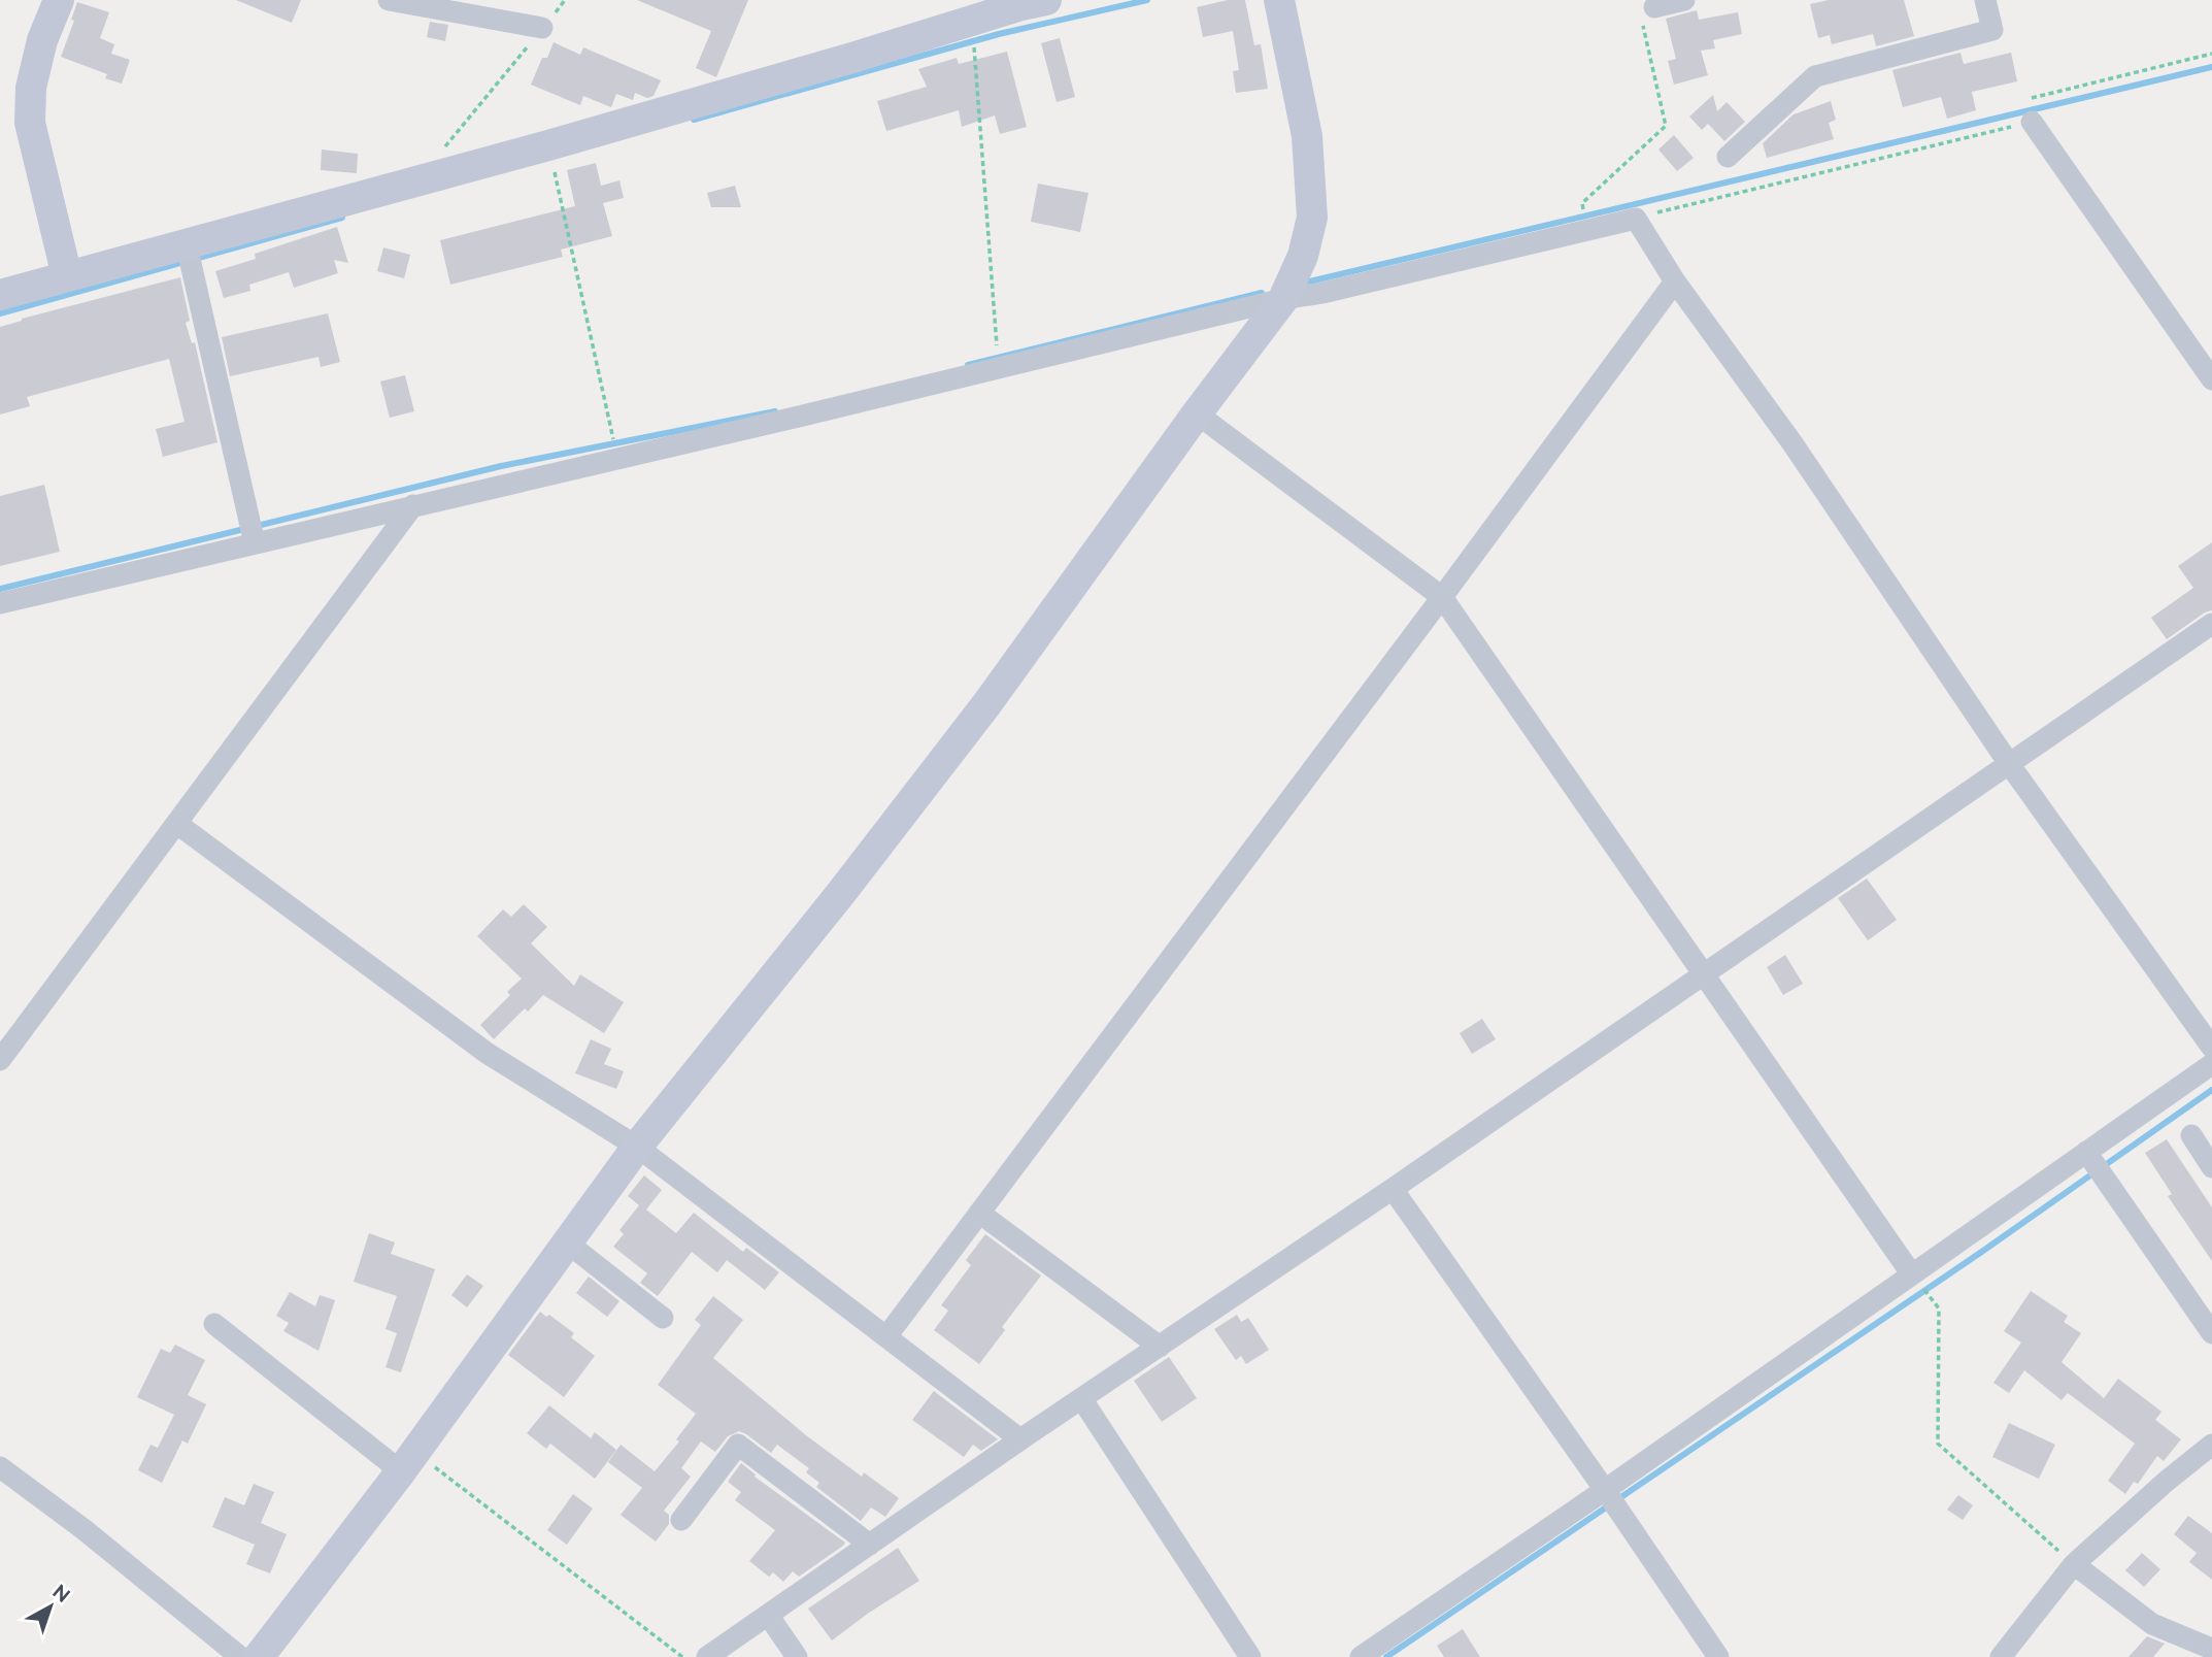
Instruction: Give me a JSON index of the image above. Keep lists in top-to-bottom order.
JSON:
{
  "north": "top right"
}
